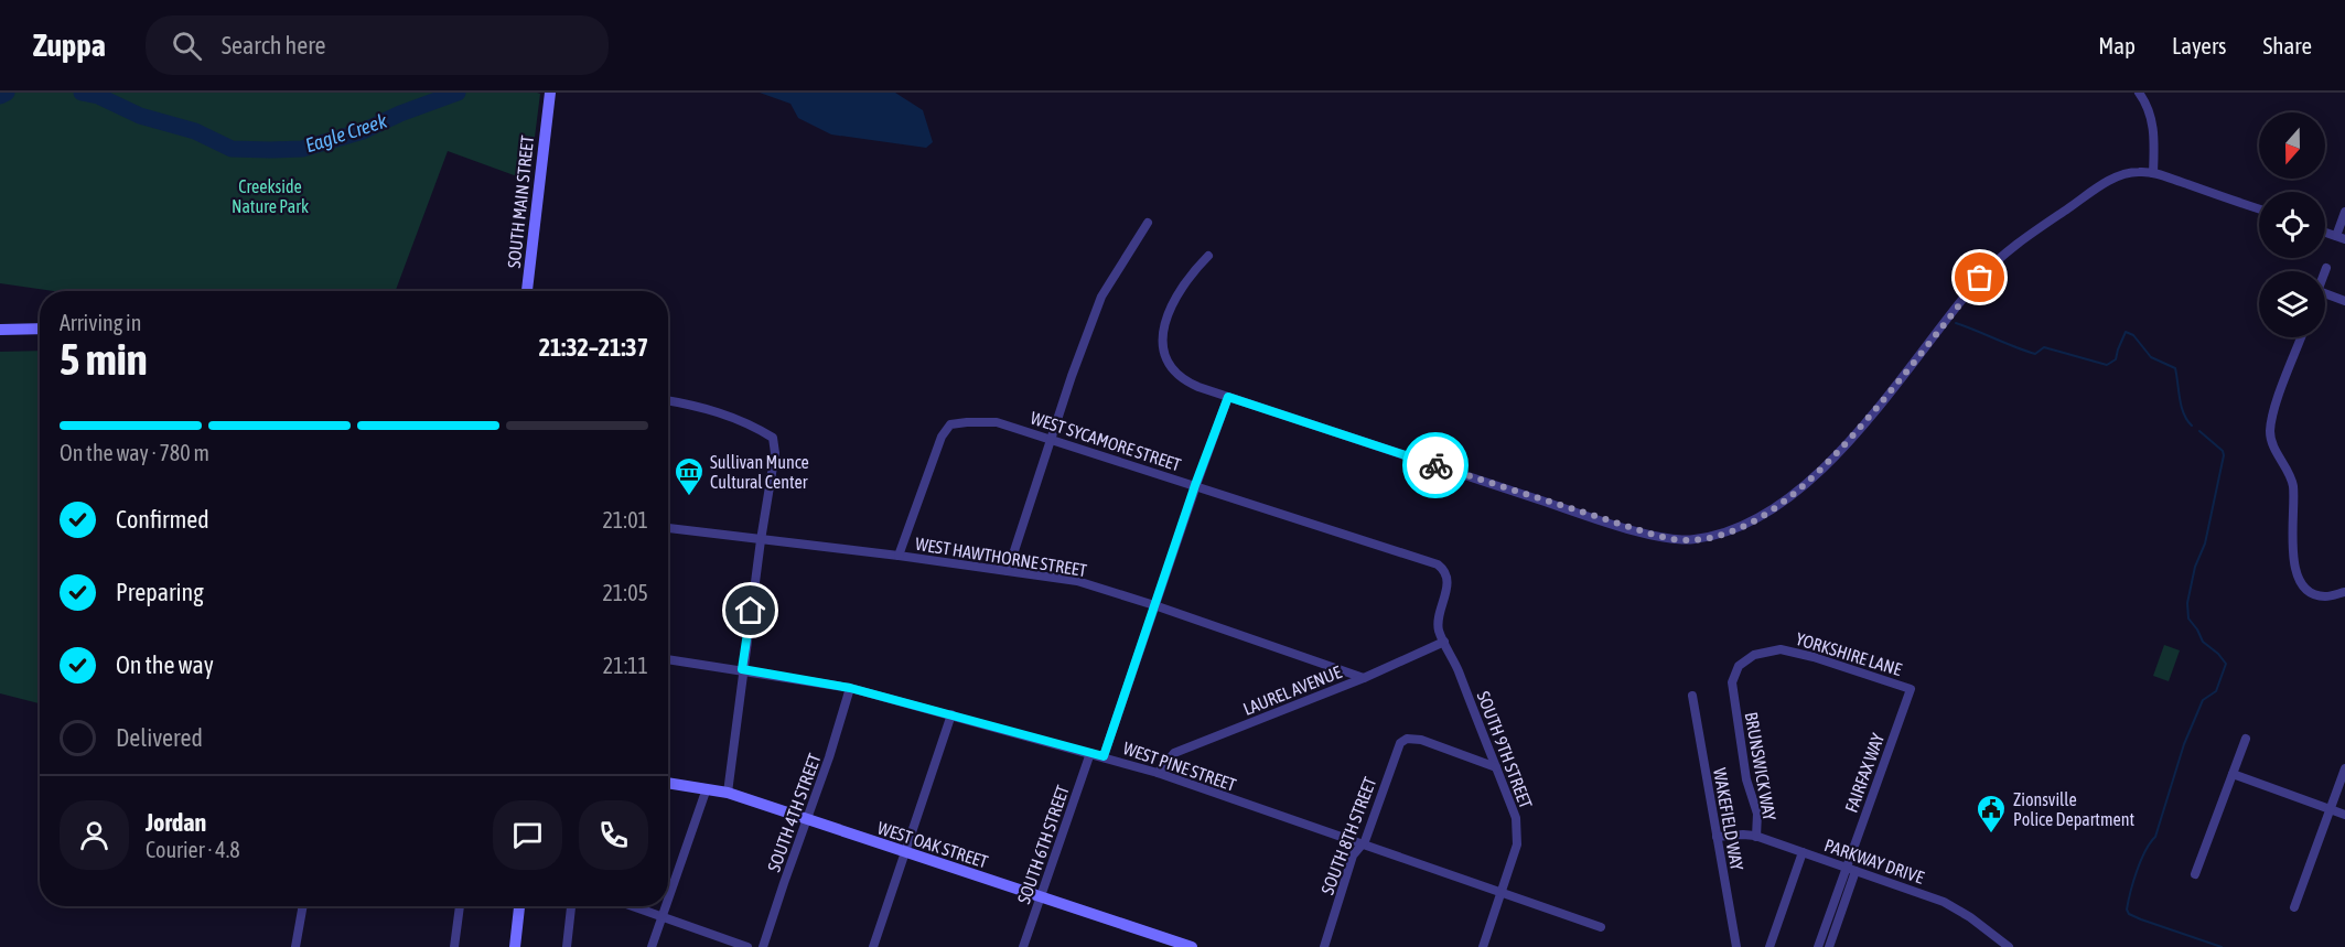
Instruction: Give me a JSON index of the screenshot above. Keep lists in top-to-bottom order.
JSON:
{
  "streets": {
    "main road": ["SOUTH MAIN STREET", "WEST OAK STREET"],
    "street": [
      "WEST SYCAMORE STREET",
      "WEST HAWTHORNE STREET",
      "YORKSHIRE LANE",
      "LAUREL AVENUE",
      "SOUTH 9TH STREET",
      "WEST PINE STREET",
      "BRUNSWICK WAY",
      "FAIRFAX WAY",
      "SOUTH 4TH STREET",
      "WAKEFIELD WAY",
      "SOUTH 8TH STREET",
      "SOUTH 6TH STREET",
      "PARKWAY DRIVE"
    ]
  },
  "crossings": [
    ["WEST SYCAMORE STREET", "WEST HAWTHORNE STREET"],
    ["WEST SYCAMORE STREET", "LAUREL AVENUE"],
    ["WEST SYCAMORE STREET", "SOUTH 9TH STREET"],
    ["WEST HAWTHORNE STREET", "LAUREL AVENUE"],
    ["YORKSHIRE LANE", "BRUNSWICK WAY"],
    ["YORKSHIRE LANE", "FAIRFAX WAY"],
    ["LAUREL AVENUE", "SOUTH 9TH STREET"],
    ["LAUREL AVENUE", "WEST PINE STREET"],
    ["SOUTH 9TH STREET", "WEST PINE STREET"],
    ["SOUTH 9TH STREET", "SOUTH 8TH STREET"],
    ["WEST PINE STREET", "SOUTH 4TH STREET"],
    ["WEST PINE STREET", "SOUTH 8TH STREET"],
    ["WEST PINE STREET", "SOUTH 6TH STREET"],
    ["BRUNSWICK WAY", "PARKWAY DRIVE"],
    ["FAIRFAX WAY", "PARKWAY DRIVE"],
    ["SOUTH 4TH STREET", "WEST OAK STREET"],
    ["WAKEFIELD WAY", "PARKWAY DRIVE"],
    ["WEST OAK STREET", "SOUTH 6TH STREET"]
  ],
  "water": ["Eagle Creek"],
  "parks": ["Creekside Nature Park"],
  "places": {
    "museum": ["Sullivan Munce Cultural Center"],
    "public building": ["Zionsville Police Department"]
  },
  "north": "bottom",
  "page": {
    "header": "Zuppa",
    "search": "Search here",
    "nav": ["Map", "Layers", "Share"],
    "heading": ["5 min", "Arriving in", "21:32–21:37"],
    "panel": ["Jordan", "Courier · 4.8"],
    "bar": "On the way · 780 m",
    "list": [
      ["Confirmed", "21:01"],
      ["Preparing", "21:05"],
      ["On the way", "21:11"],
      "Delivered"
    ]
  }
}
